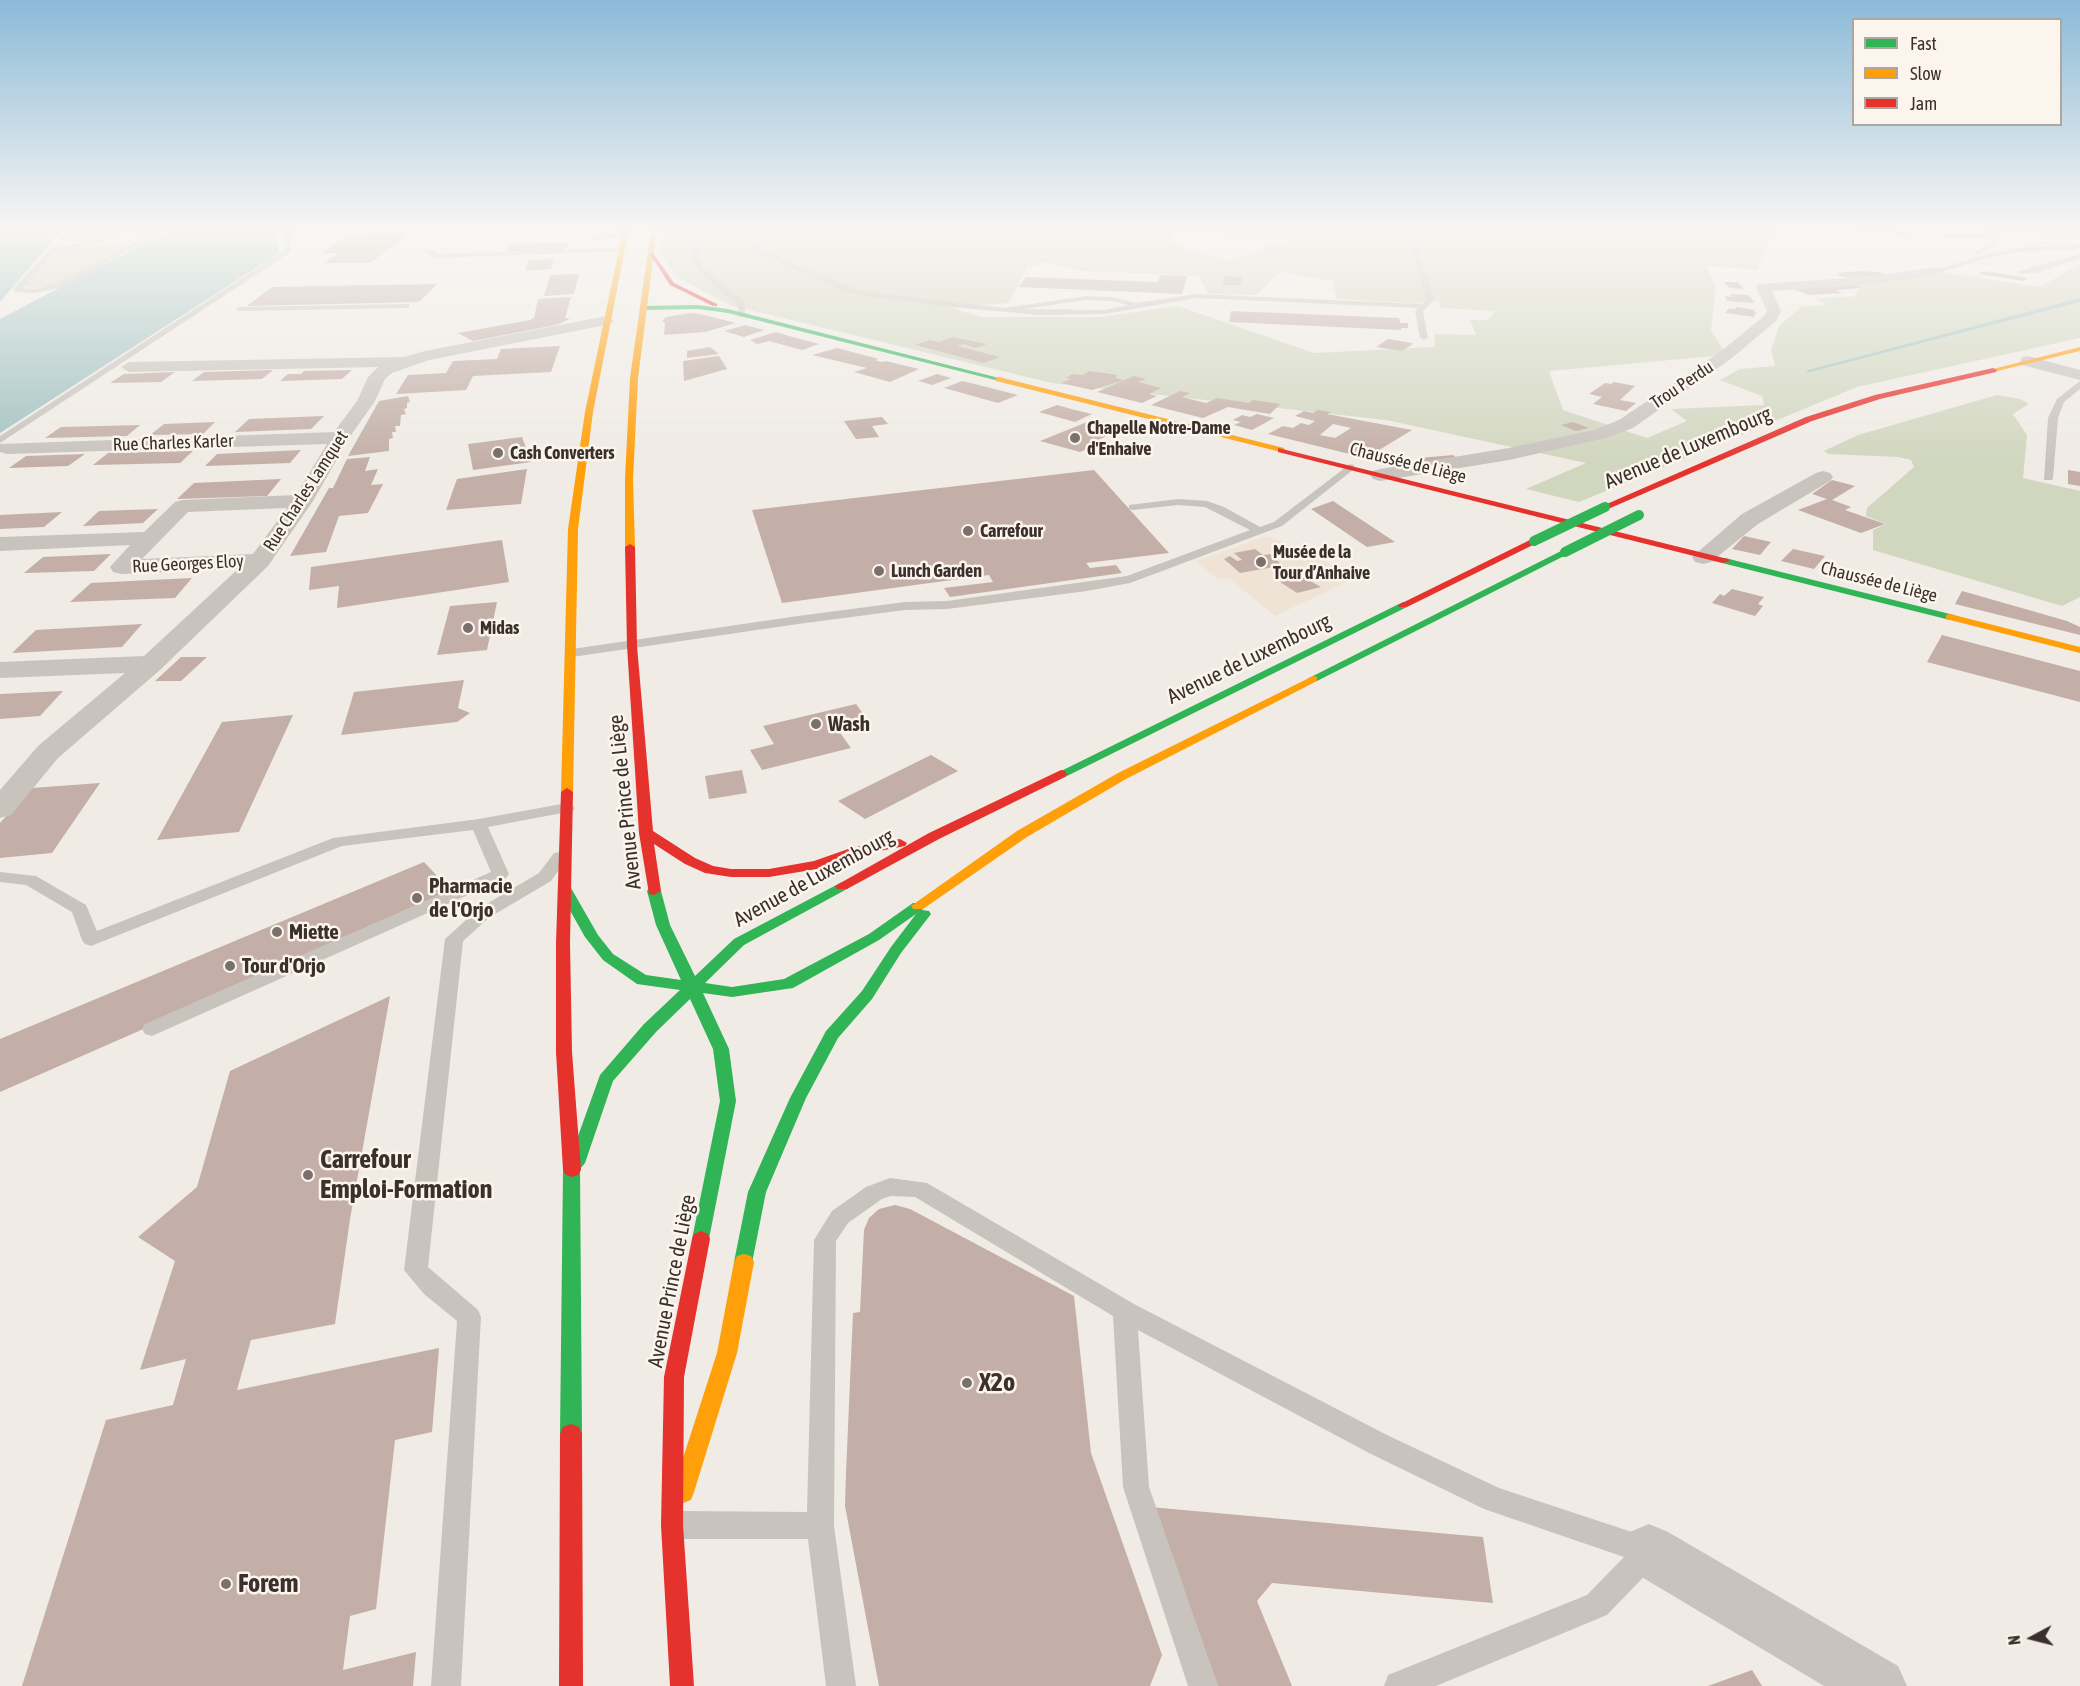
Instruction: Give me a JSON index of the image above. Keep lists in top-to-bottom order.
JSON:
{
  "streets": {
    "main road": ["Avenue de Luxembourg", "Chaussée de Liège", "Avenue Prince de Liège"],
    "street": [
      "Trou Perdu",
      "Rue Charles Karler",
      "Rue Charles Lamquet",
      "Rue Georges Eloy"
    ]
  },
  "crossings": [
    ["Trou Perdu", "Chaussée de Liège"],
    ["Rue Charles Karler", "Rue Charles Lamquet"],
    ["Avenue de Luxembourg", "Avenue Prince de Liège"],
    ["Chaussée de Liège", "Rue Charles Lamquet"],
    ["Chaussée de Liège", "Avenue Prince de Liège"],
    ["Rue Charles Lamquet", "Rue Georges Eloy"]
  ],
  "places": [
    "Chapelle Notre-Dame d'Enhaive",
    "Cash Converters",
    "Carrefour",
    "Musée de la Tour d’Anhaive",
    "Lunch Garden",
    "Midas",
    "Wash",
    "Pharmacie de l'Orjo",
    "Miette",
    "Tour d'Orjo",
    "Carrefour Emploi-Formation",
    "X2o",
    "Forem"
  ],
  "legend": ["Fast", "Slow", "Jam"],
  "north": "left"
}
